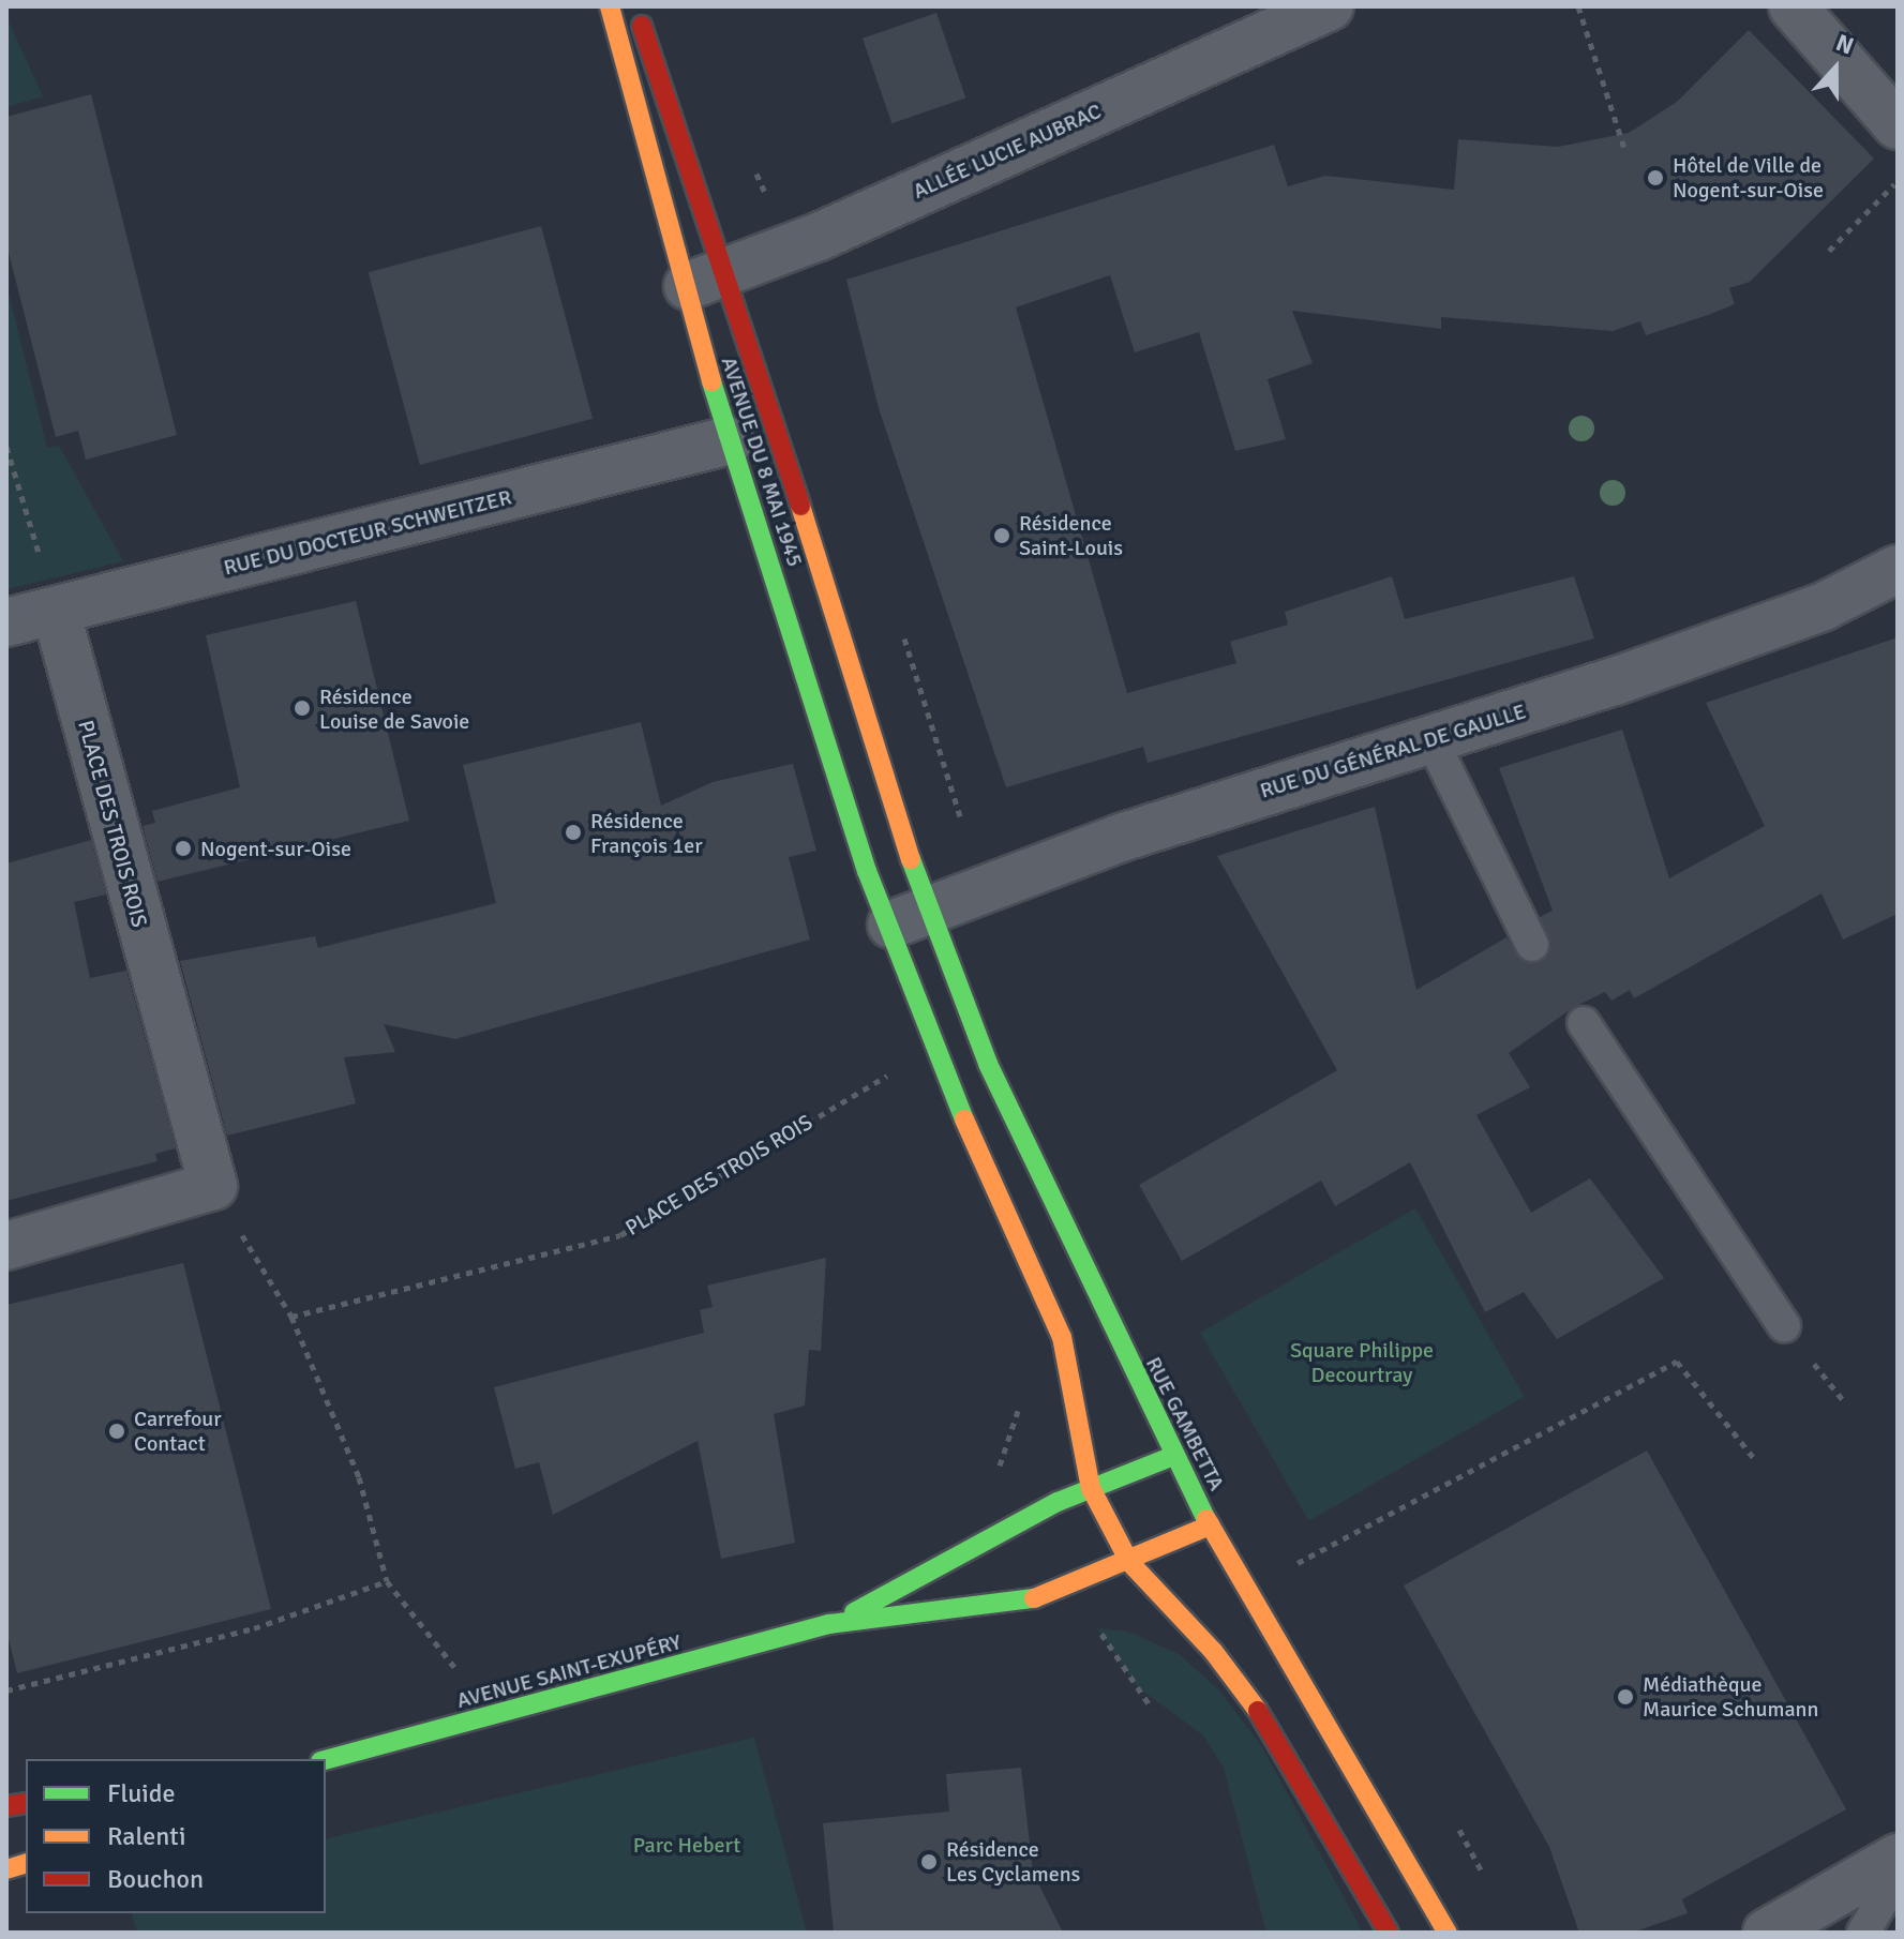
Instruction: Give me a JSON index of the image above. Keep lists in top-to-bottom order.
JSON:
{
  "streets": {
    "main road": ["AVENUE DU 8 MAI 1945", "RUE GAMBETTA", "AVENUE SAINT-EXUPÉRY"],
    "street": [
      "ALLÉE LUCIE AUBRAC",
      "RUE DU DOCTEUR SCHWEITZER",
      "RUE DU GÉNÉRAL DE GAULLE",
      "PLACE DES TROIS ROIS"
    ]
  },
  "crossings": [
    ["ALLÉE LUCIE AUBRAC", "AVENUE DU 8 MAI 1945"],
    ["AVENUE DU 8 MAI 1945", "RUE DU DOCTEUR SCHWEITZER"],
    ["AVENUE DU 8 MAI 1945", "RUE DU GÉNÉRAL DE GAULLE"],
    ["AVENUE DU 8 MAI 1945", "RUE GAMBETTA"],
    ["RUE DU DOCTEUR SCHWEITZER", "PLACE DES TROIS ROIS"],
    ["RUE DU GÉNÉRAL DE GAULLE", "RUE GAMBETTA"],
    ["RUE GAMBETTA", "AVENUE SAINT-EXUPÉRY"]
  ],
  "parks": ["Square Philippe Decourtray", "Parc Hebert"],
  "places": [
    "Hôtel de Ville de Nogent-sur-Oise",
    "Résidence Saint-Louis",
    "Résidence Louise de Savoie",
    "Résidence François 1er",
    "Nogent-sur-Oise",
    "Carrefour Contact",
    "Médiathèque Maurice Schumann",
    "Résidence Les Cyclamens"
  ],
  "legend": ["Fluide", "Ralenti", "Bouchon"],
  "north": "top"
}
